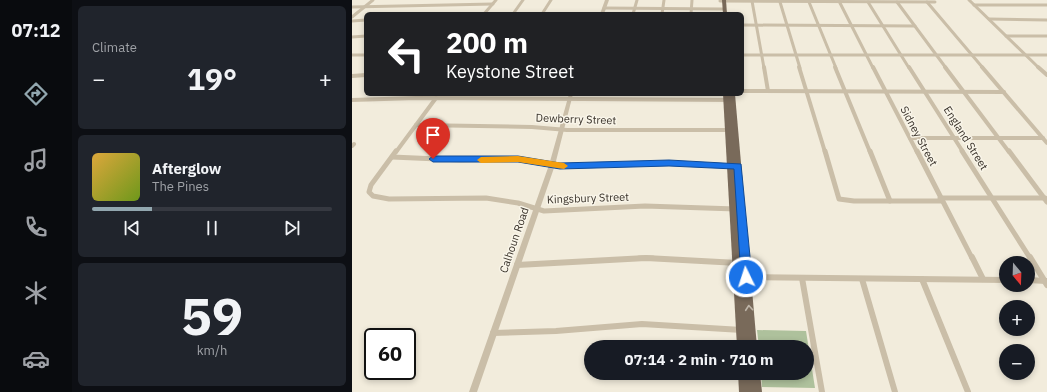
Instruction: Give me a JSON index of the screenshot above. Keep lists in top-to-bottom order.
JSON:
{
  "streets": {
    "street": [
      "Dewberry Street",
      "Sidney Street",
      "England Street",
      "Kingsbury Street",
      "Calhoun Road"
    ]
  },
  "crossings": [
    ["Dewberry Street", "Calhoun Road"],
    ["Kingsbury Street", "Calhoun Road"]
  ],
  "north": "bottom",
  "page": {
    "tabs": "07:12",
    "tile": [
      "Climate",
      ["59", "km/h"]
    ],
    "turn": ["200 m", "Keystone Street"],
    "heat": ["−", "19°", "+"],
    "song": ["Afterglow", "The Pines"],
    "map_buttons": ["+", "−"],
    "limit": "60",
    "trip": "07:14 · 2 min · 710 m"
  }
}
